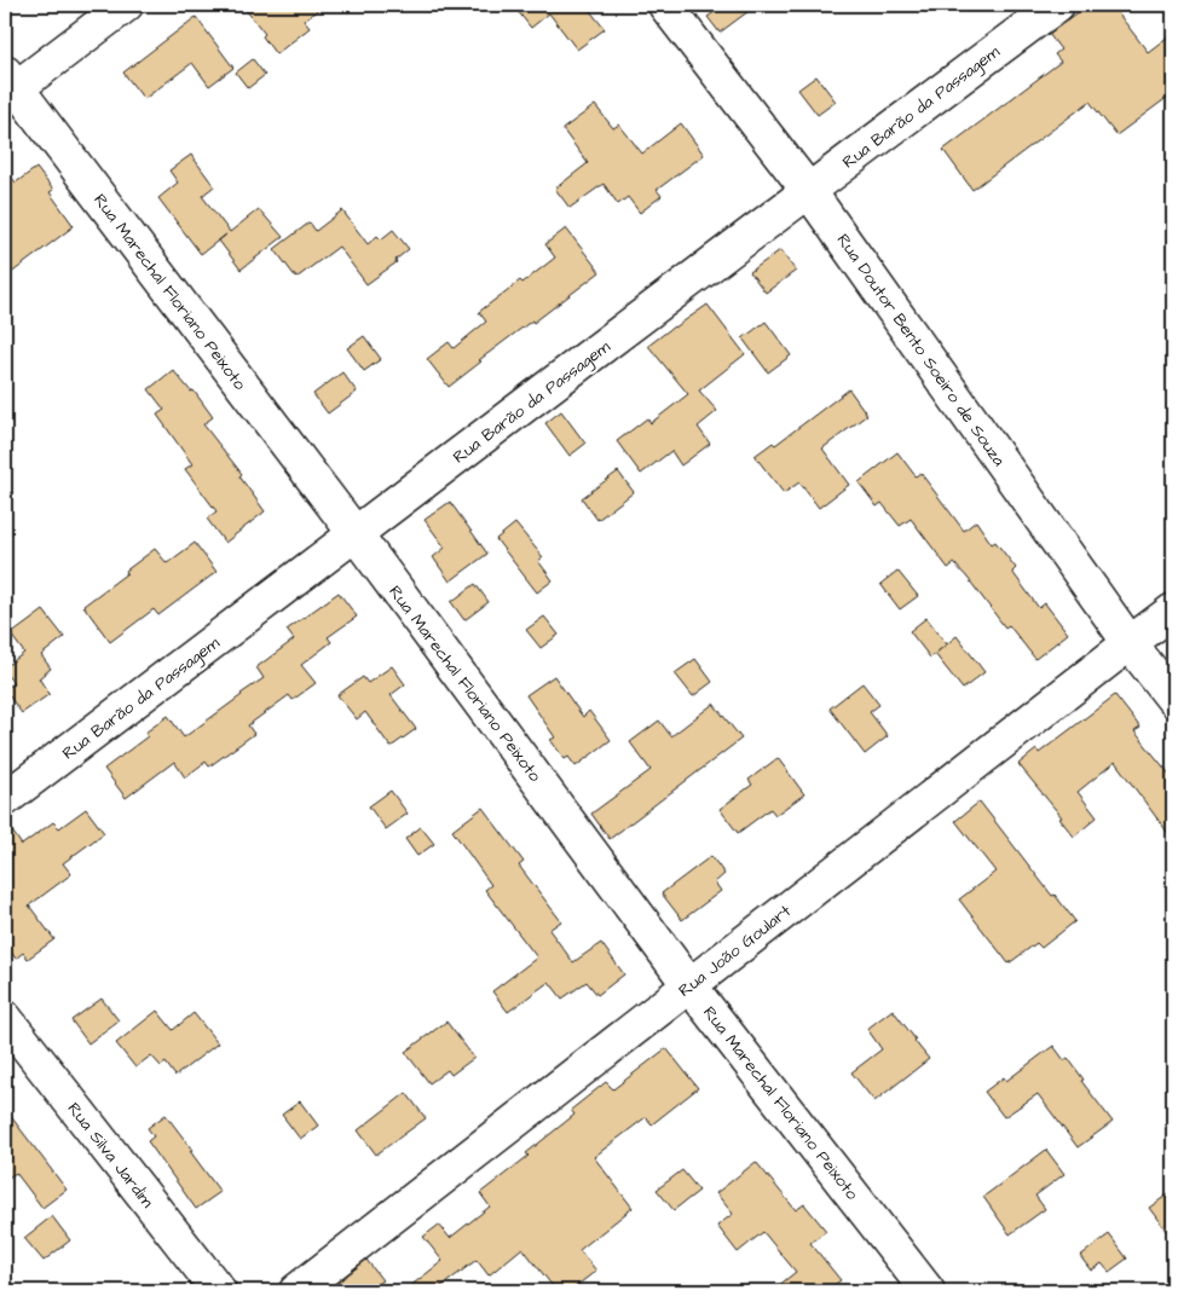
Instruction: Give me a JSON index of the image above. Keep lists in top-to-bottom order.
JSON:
{
  "streets": {
    "street": [
      "Rua Barão da Passagem",
      "Rua Marechal Floriano Peixoto",
      "Rua Doutor Bento Soeiro de Souza",
      "Rua João Goulart",
      "Rua Silva Jardim"
    ]
  },
  "crossings": [
    ["Rua Barão da Passagem", "Rua Marechal Floriano Peixoto"],
    ["Rua Barão da Passagem", "Rua Doutor Bento Soeiro de Souza"],
    ["Rua Marechal Floriano Peixoto", "Rua João Goulart"],
    ["Rua Doutor Bento Soeiro de Souza", "Rua João Goulart"]
  ]
}
